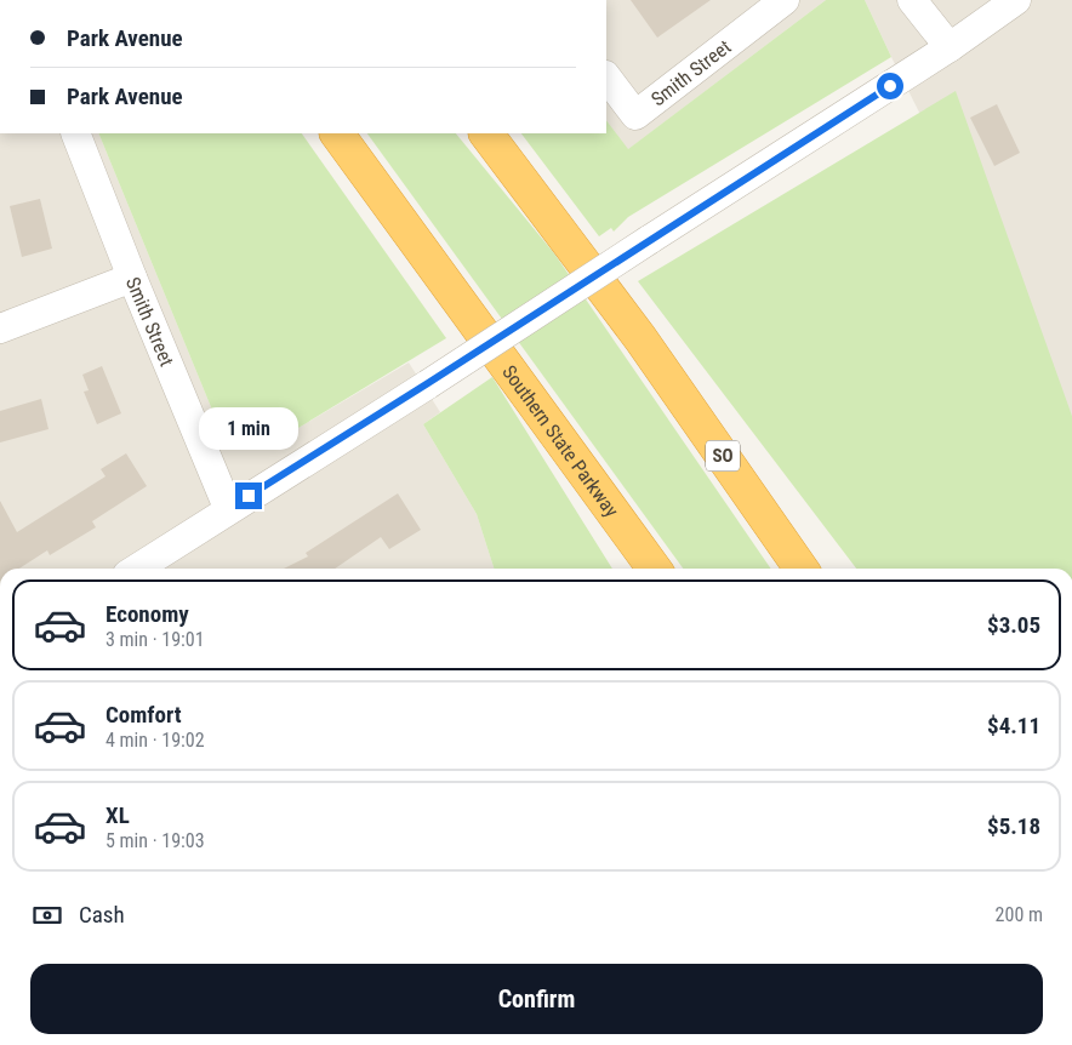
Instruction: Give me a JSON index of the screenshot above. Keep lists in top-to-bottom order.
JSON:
{
  "streets": {
    "highway": ["Southern State Parkway", "SO"],
    "street": ["Smith Street"]
  },
  "page": {
    "banner": ["Park Avenue", "Park Avenue"],
    "bubble": "1 min",
    "list": [
      {
        "name": "Economy",
        "note": "3 min · 19:01",
        "value": "$3.05"
      },
      {
        "name": "Comfort",
        "note": "4 min · 19:02",
        "value": "$4.11"
      },
      {
        "name": "XL",
        "note": "5 min · 19:03",
        "value": "$5.18"
      }
    ],
    "pay": ["Cash", "200 m"],
    "buttons": "Confirm"
  }
}
